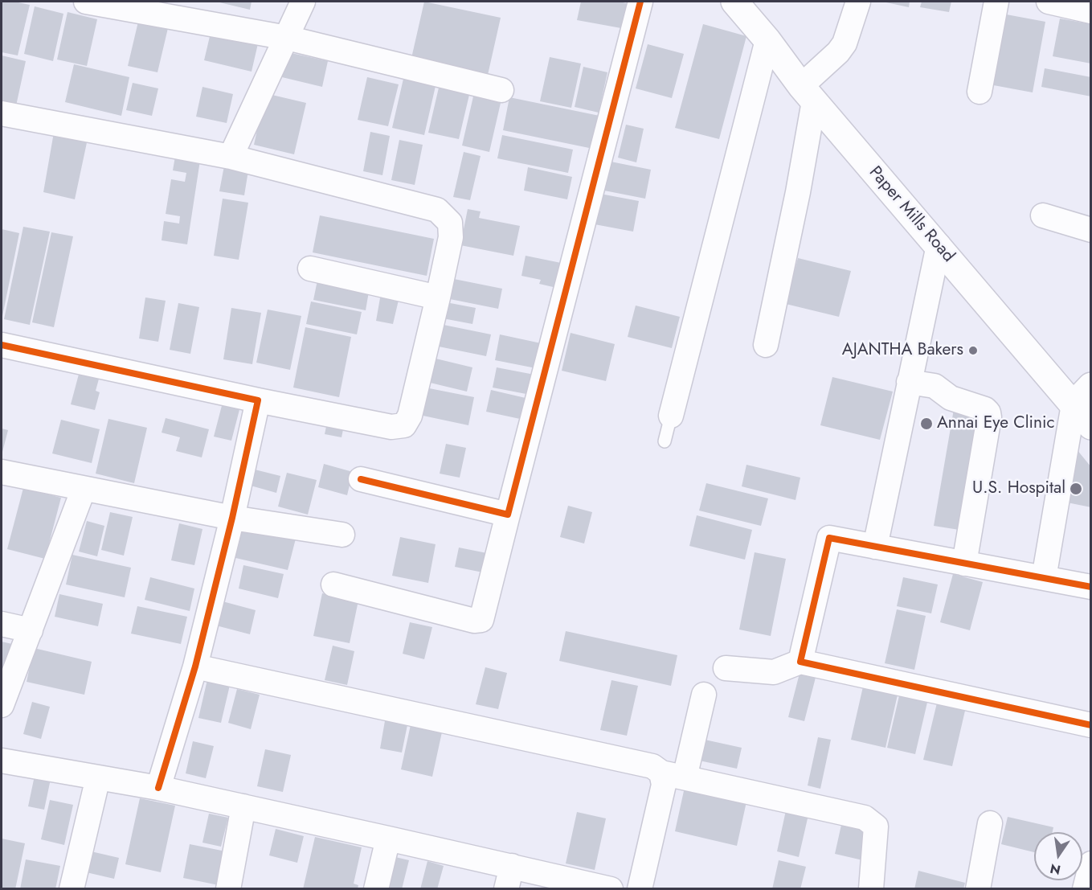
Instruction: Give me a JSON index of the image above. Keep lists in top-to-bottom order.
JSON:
{
  "streets": {
    "main road": ["Paper Mills Road"]
  },
  "places": ["AJANTHA Bakers", "Annai Eye Clinic", "U.S. Hospital"],
  "north": "bottom"
}
